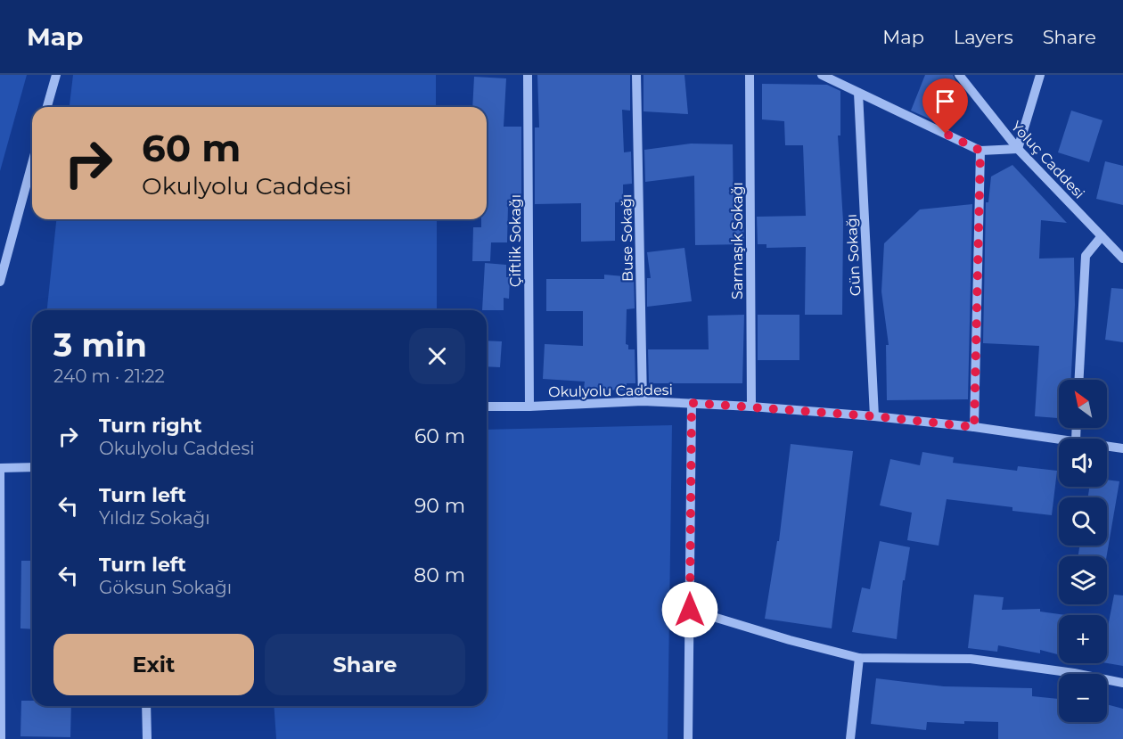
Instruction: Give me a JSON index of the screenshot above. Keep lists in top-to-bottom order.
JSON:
{
  "streets": {
    "street": [
      "Yoluç Caddesi",
      "Buse Sokağı",
      "Çiftlik Sokağı",
      "Sarmaşık Sokağı",
      "Gün Sokağı",
      "Okulyolu Caddesi"
    ]
  },
  "crossings": [
    ["Buse Sokağı", "Okulyolu Caddesi"],
    ["Çiftlik Sokağı", "Okulyolu Caddesi"],
    ["Sarmaşık Sokağı", "Okulyolu Caddesi"],
    ["Gün Sokağı", "Okulyolu Caddesi"]
  ],
  "north": "top left",
  "page": {
    "header": "Map",
    "nav": ["Map", "Layers", "Share"],
    "turn": ["60 m", "Okulyolu Caddesi"],
    "heading": ["3 min", "240 m · 21:22"],
    "map_buttons": ["+", "−"],
    "list": [
      {
        "name": "Turn right",
        "note": "Okulyolu Caddesi",
        "value": "60 m"
      },
      {
        "name": "Turn left",
        "note": "Yıldız Sokağı",
        "value": "90 m"
      },
      {
        "name": "Turn left",
        "note": "Göksun Sokağı",
        "value": "80 m"
      }
    ],
    "buttons": ["Exit", "Share"]
  }
}
